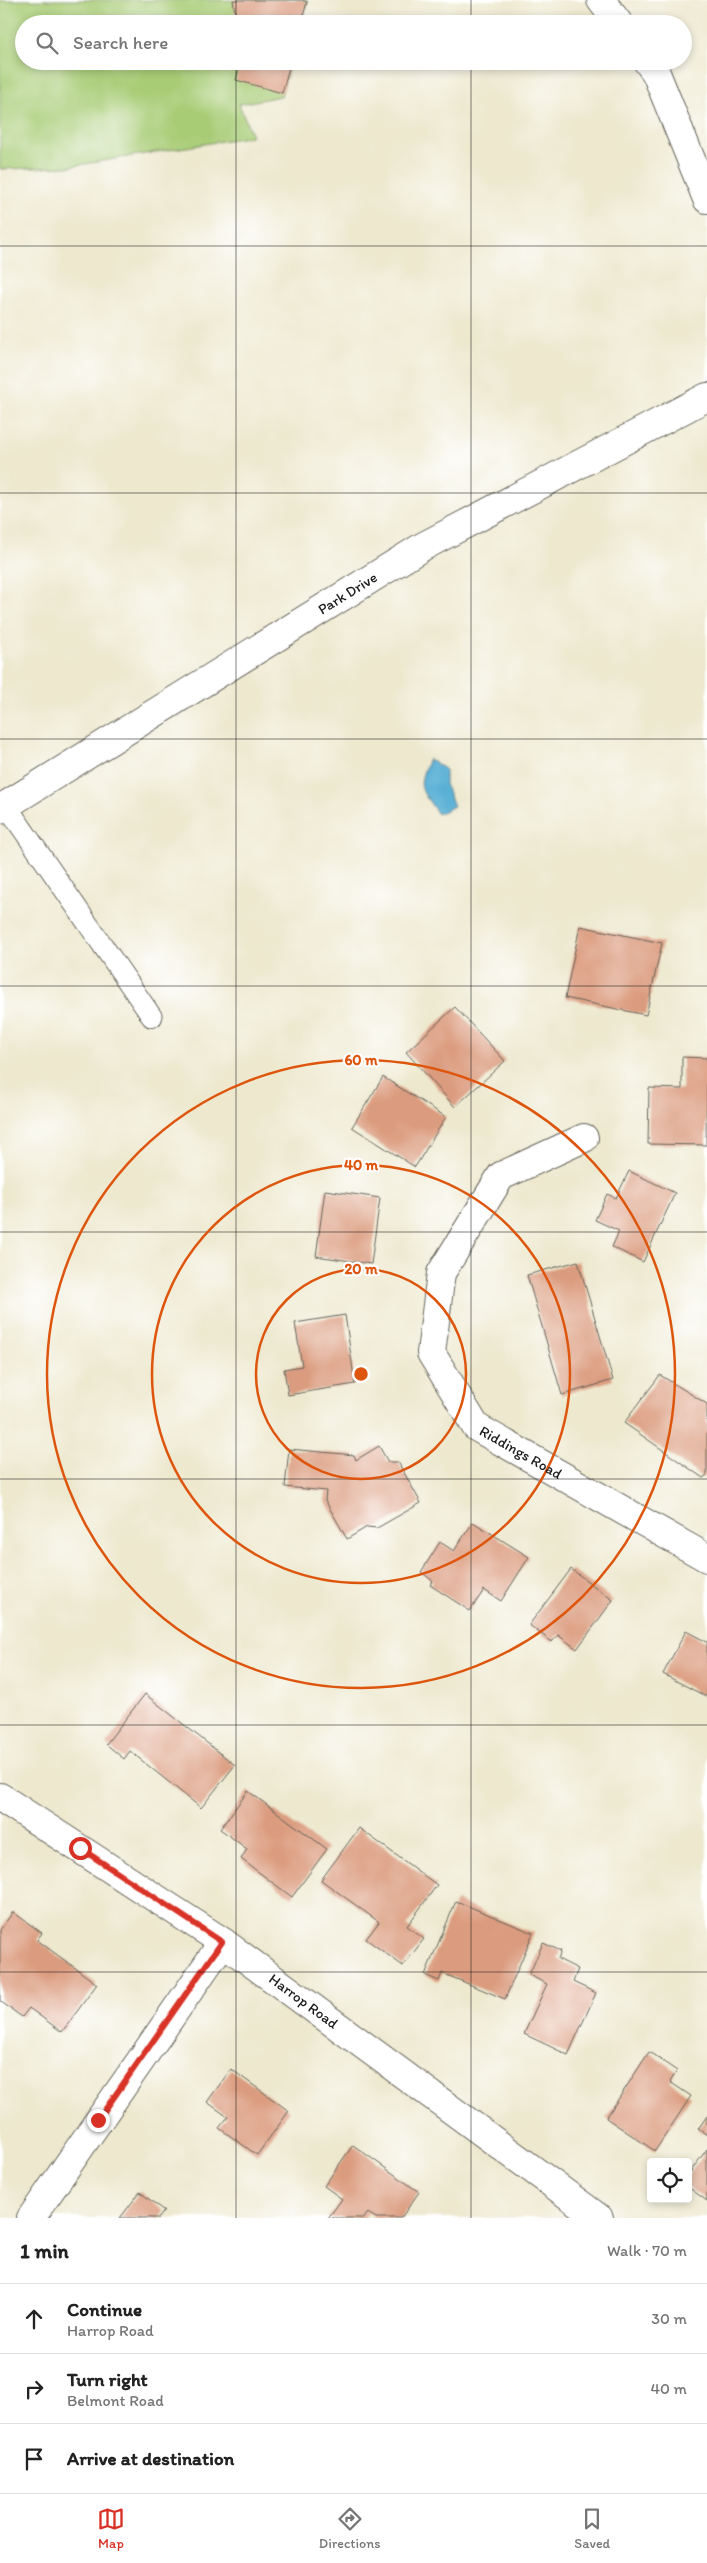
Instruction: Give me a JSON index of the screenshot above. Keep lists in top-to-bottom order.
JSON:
{
  "streets": {
    "street": ["Park Drive", "Riddings Road", "Harrop Road"]
  },
  "page": {
    "search": "Search here",
    "heading": ["1 min", "Walk · 70 m"],
    "list": [
      ["Continue", "Harrop Road", "30 m"],
      ["Turn right", "Belmont Road", "40 m"],
      "Arrive at destination"
    ],
    "nav": ["Map", "Directions", "Saved"]
  },
  "rings": ["60 m", "40 m", "20 m"]
}
